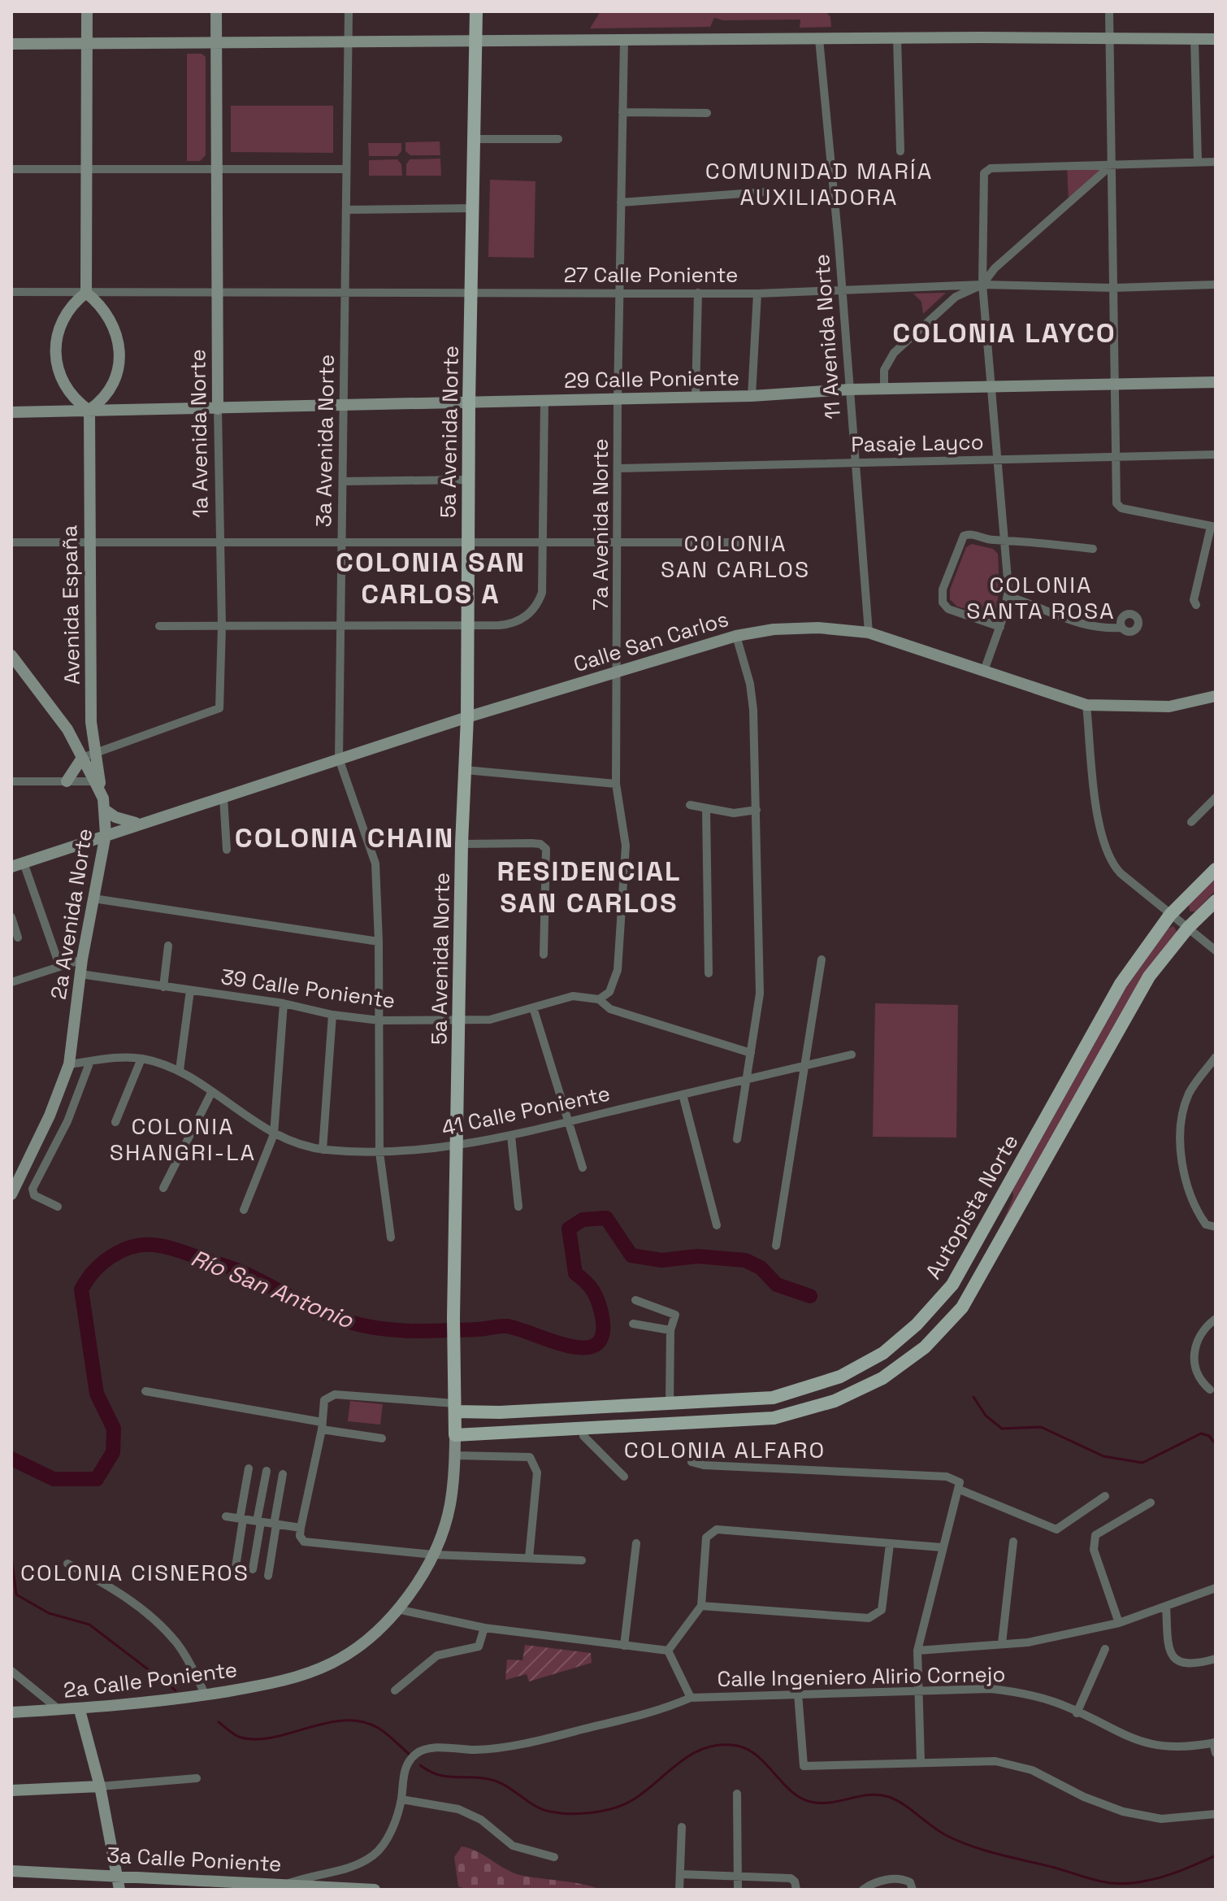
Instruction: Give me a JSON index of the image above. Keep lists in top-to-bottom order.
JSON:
{
  "streets": {
    "main road": ["5a Avenida Norte", "Autopista Norte"],
    "street": [
      "27 Calle Poniente",
      "11 Avenida Norte",
      "29 Calle Poniente",
      "1a Avenida Norte",
      "3a Avenida Norte",
      "Pasaje Layco",
      "7a Avenida Norte",
      "Avenida España",
      "Calle San Carlos",
      "2a Avenida Norte",
      "39 Calle Poniente",
      "41 Calle Poniente",
      "Calle Ingeniero Alirio Cornejo",
      "2a Calle Poniente",
      "3a Calle Poniente"
    ]
  },
  "crossings": [
    ["27 Calle Poniente", "11 Avenida Norte"],
    ["27 Calle Poniente", "5a Avenida Norte"],
    ["27 Calle Poniente", "1a Avenida Norte"],
    ["27 Calle Poniente", "3a Avenida Norte"],
    ["27 Calle Poniente", "7a Avenida Norte"],
    ["11 Avenida Norte", "29 Calle Poniente"],
    ["11 Avenida Norte", "Pasaje Layco"],
    ["11 Avenida Norte", "Calle San Carlos"],
    ["29 Calle Poniente", "5a Avenida Norte"],
    ["29 Calle Poniente", "1a Avenida Norte"],
    ["29 Calle Poniente", "3a Avenida Norte"],
    ["29 Calle Poniente", "7a Avenida Norte"],
    ["29 Calle Poniente", "Avenida España"],
    ["5a Avenida Norte", "Calle San Carlos"],
    ["5a Avenida Norte", "39 Calle Poniente"],
    ["5a Avenida Norte", "41 Calle Poniente"],
    ["5a Avenida Norte", "Autopista Norte"],
    ["5a Avenida Norte", "2a Calle Poniente"],
    ["1a Avenida Norte", "Avenida España"],
    ["3a Avenida Norte", "Calle San Carlos"],
    ["3a Avenida Norte", "39 Calle Poniente"],
    ["3a Avenida Norte", "41 Calle Poniente"],
    ["Pasaje Layco", "7a Avenida Norte"],
    ["7a Avenida Norte", "Calle San Carlos"],
    ["7a Avenida Norte", "39 Calle Poniente"],
    ["Avenida España", "2a Avenida Norte"],
    ["Calle San Carlos", "2a Avenida Norte"],
    ["2a Avenida Norte", "39 Calle Poniente"],
    ["2a Avenida Norte", "41 Calle Poniente"]
  ],
  "districts": [
    "COMUNIDAD MARÍA AUXILIADORA",
    "COLONIA LAYCO",
    "COLONIA SAN CARLOS",
    "COLONIA SAN CARLOS A",
    "COLONIA SANTA ROSA",
    "COLONIA CHAIN",
    "RESIDENCIAL SAN CARLOS",
    "COLONIA SHANGRI-LA",
    "COLONIA ALFARO",
    "COLONIA CISNEROS"
  ],
  "water": ["Río San Antonio"]
}
